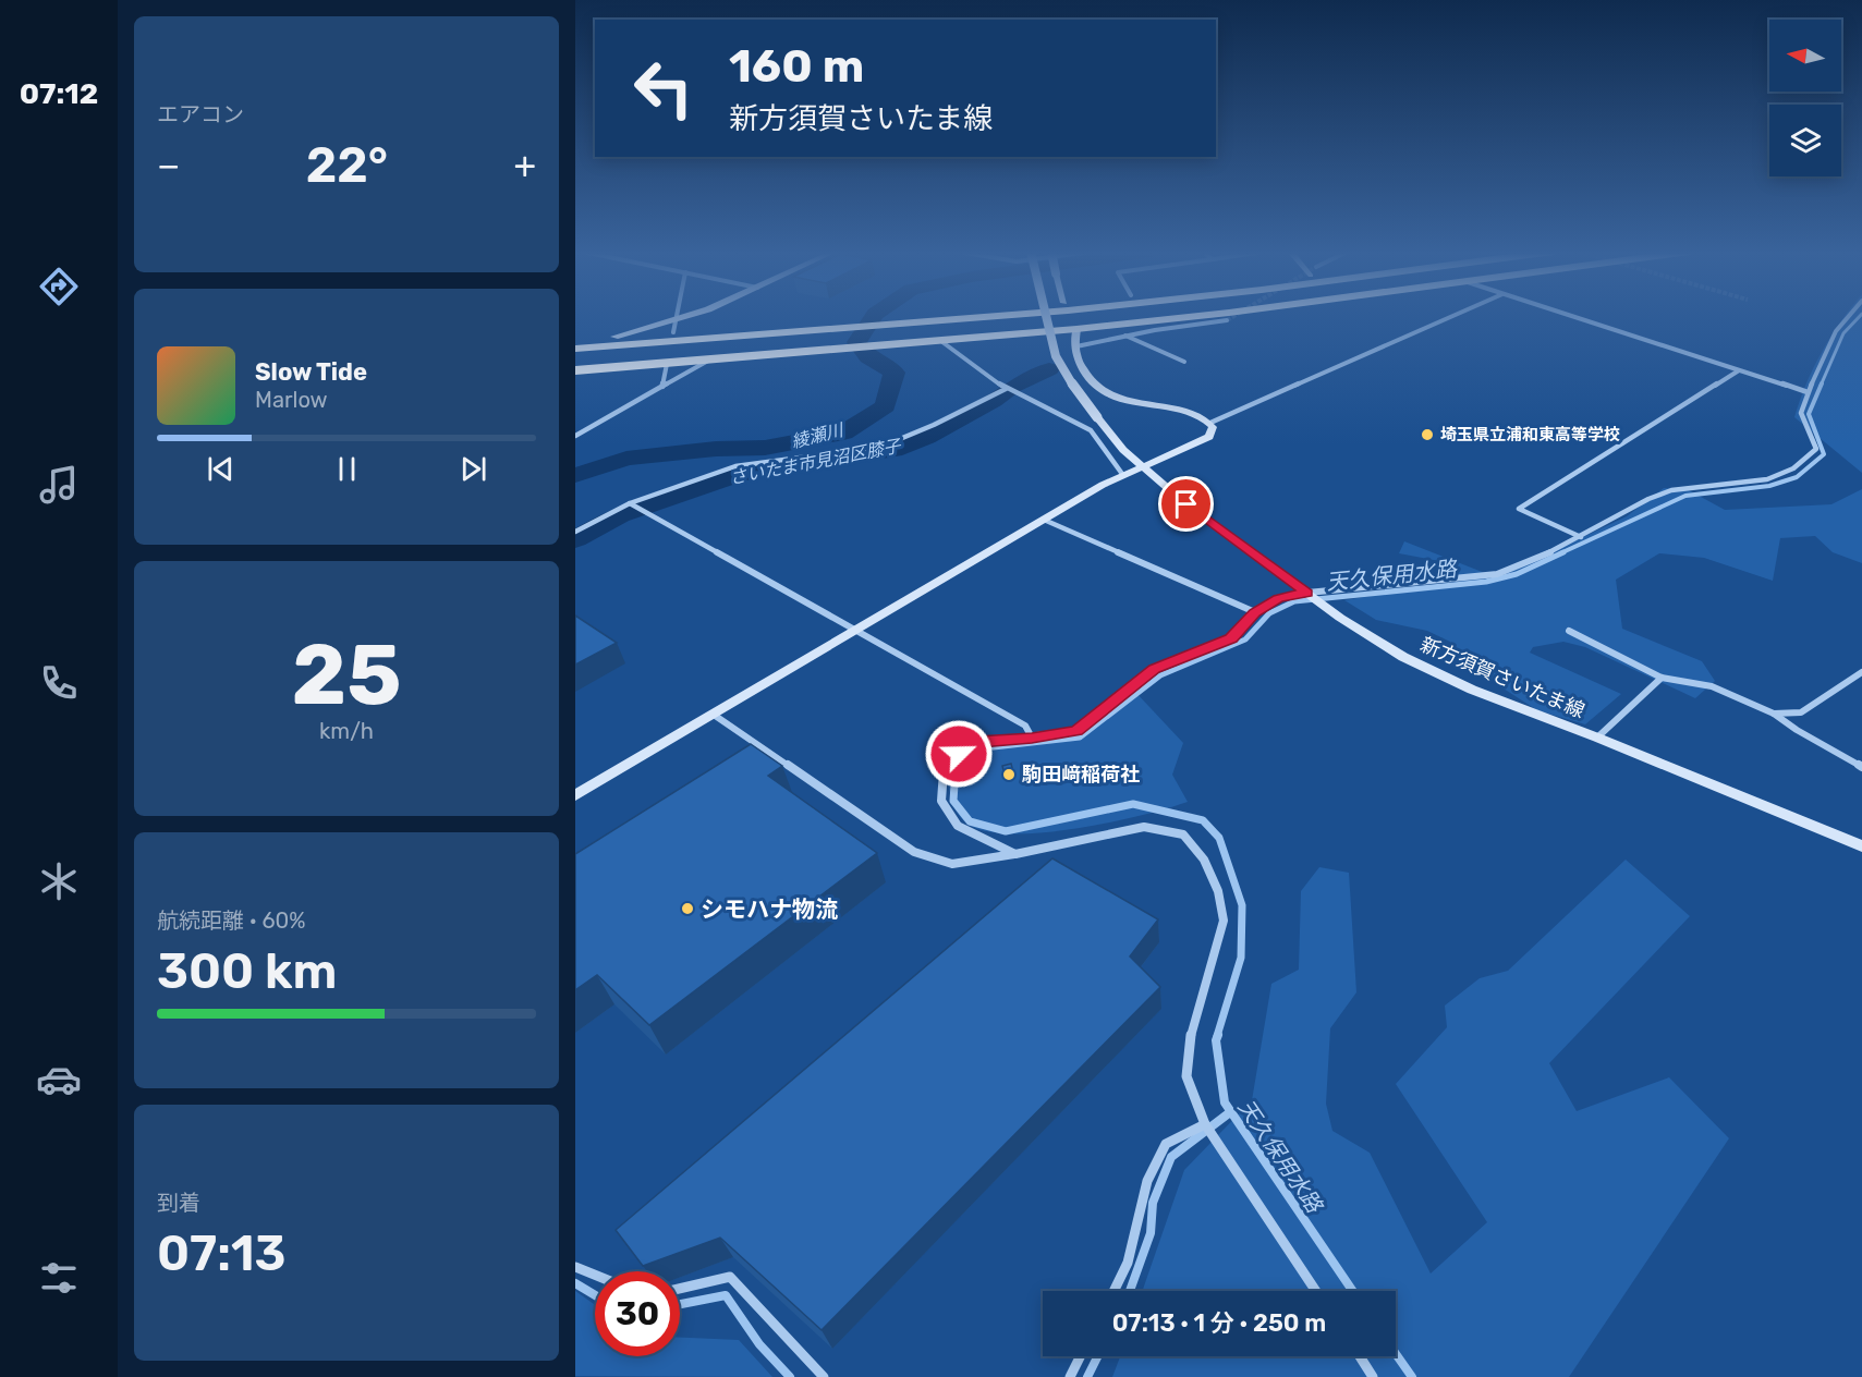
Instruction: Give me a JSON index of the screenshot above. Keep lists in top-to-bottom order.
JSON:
{
  "streets": {
    "street": ["新方須賀さいたま線"]
  },
  "water": ["綾瀬川", "さいたま市見沼区膝子", "天久保用水路"],
  "places": ["埼玉県立浦和東高等学校", "駒田﨑稲荷社", "シモハナ物流"],
  "north": "left",
  "page": {
    "tabs": "07:12",
    "tile": [
      "エアコン",
      ["25", "km/h"],
      ["航続距離 · 60%", "300 km"],
      ["到着", "07:13"]
    ],
    "turn": ["160 m", "新方須賀さいたま線"],
    "heat": ["−", "22°", "+"],
    "song": ["Slow Tide", "Marlow"],
    "limit": "30",
    "trip": "07:13 · 1 分 · 250 m"
  }
}
